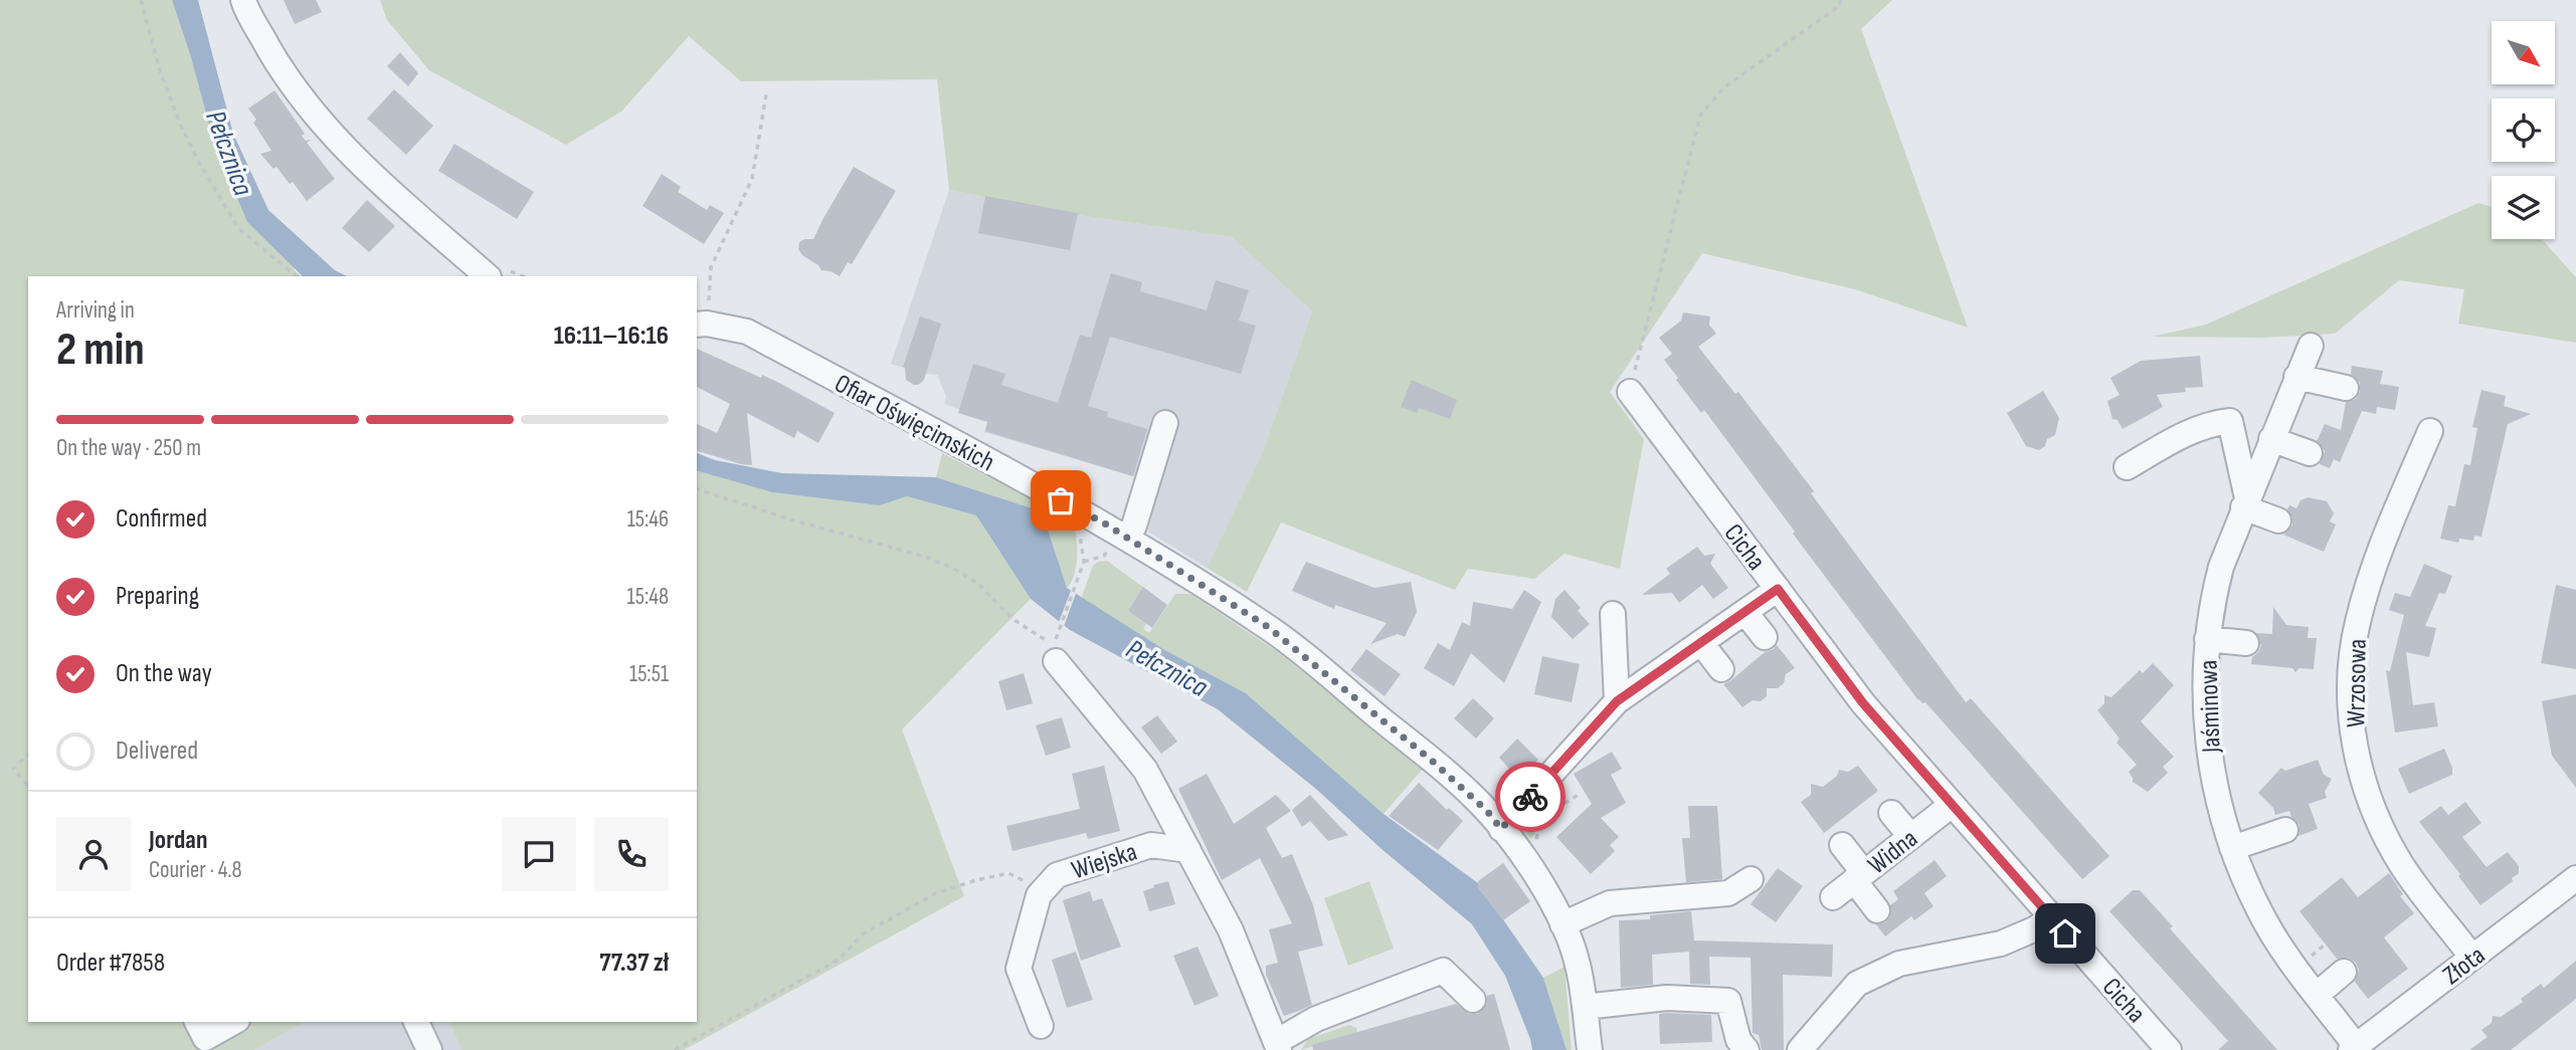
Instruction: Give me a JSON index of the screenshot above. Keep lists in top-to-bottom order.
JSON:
{
  "streets": {
    "street": [
      "Ofiar Oświęcimskich",
      "Cicha",
      "Wrzosowa",
      "Jaśminowa",
      "Widna",
      "Wiejska",
      "Złota"
    ]
  },
  "crossings": [
    ["Cicha", "Widna"],
    ["Wrzosowa", "Złota"],
    ["Jaśminowa", "Złota"]
  ],
  "water": ["Pełcznica"],
  "north": "bottom right",
  "page": {
    "heading": ["2 min", "Arriving in", "16:11–16:16"],
    "panel": [
      "Jordan",
      "Courier · 4.8",
      "Order #7858",
      "77.37 zł"
    ],
    "bar": "On the way · 250 m",
    "list": [
      ["Confirmed", "15:46"],
      ["Preparing", "15:48"],
      ["On the way", "15:51"],
      "Delivered"
    ]
  }
}
